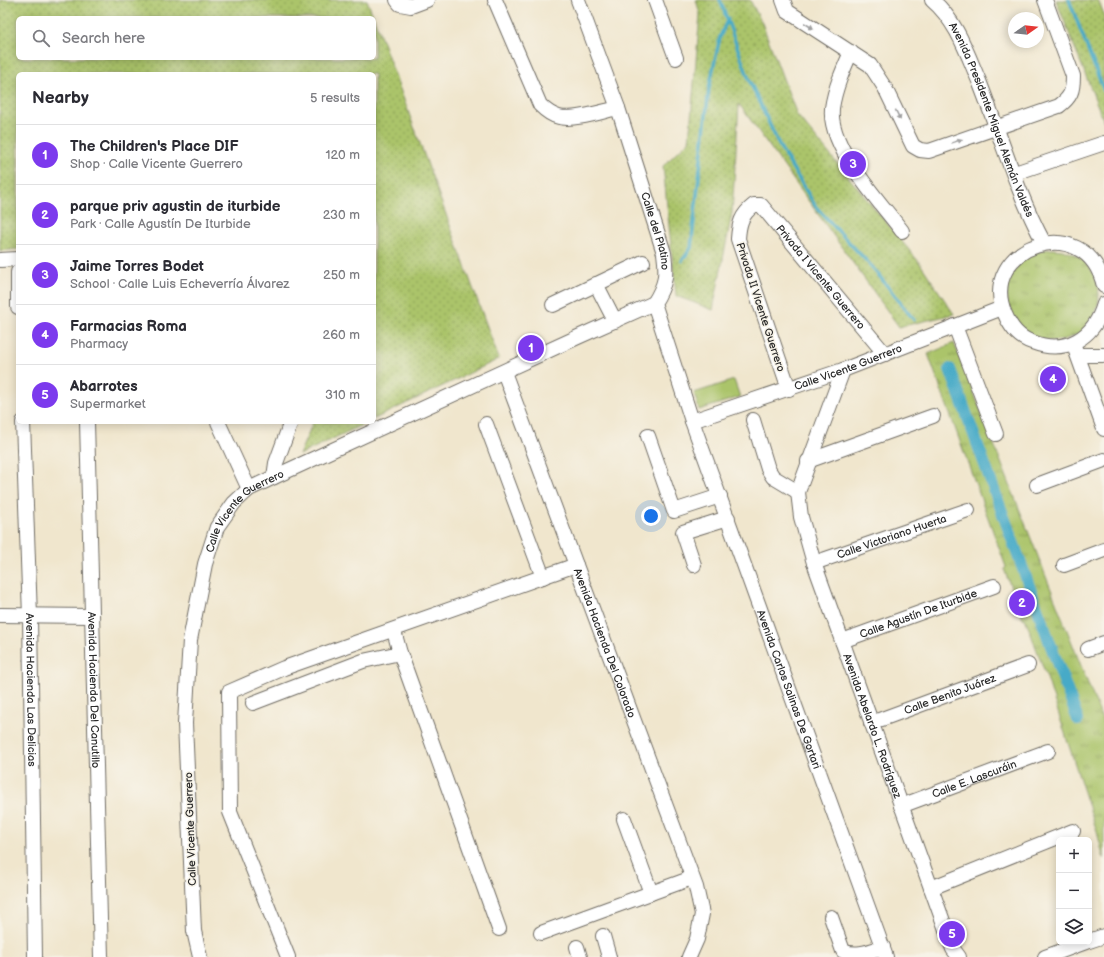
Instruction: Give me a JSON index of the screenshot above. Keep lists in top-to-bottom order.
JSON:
{
  "streets": {
    "street": [
      "Avenida Presidente Miguel Alemán Valdés",
      "Calle del Platino",
      "Privada I Vicente Guerrero",
      "Privada II Vicente Guerrero",
      "Calle Vicente Guerrero",
      "Calle Victoriano Huerta",
      "Calle Agustín De Iturbide",
      "Avenida Hacienda Del Colorado",
      "Avenida Hacienda Las Delicias",
      "Avenida Carlos Salinas De Gortari",
      "Avenida Hacienda Del Canutillo",
      "Calle Benito Juárez",
      "Avenida Abelardo L. Rodríguez",
      "Calle E. Lascuráin"
    ]
  },
  "crossings": [
    ["Calle del Platino", "Calle Vicente Guerrero"],
    ["Privada I Vicente Guerrero", "Privada II Vicente Guerrero"],
    ["Privada I Vicente Guerrero", "Calle Vicente Guerrero"],
    ["Privada II Vicente Guerrero", "Calle Vicente Guerrero"],
    ["Calle Vicente Guerrero", "Avenida Hacienda Del Colorado"],
    ["Calle Vicente Guerrero", "Avenida Carlos Salinas De Gortari"],
    ["Calle Vicente Guerrero", "Avenida Abelardo L. Rodríguez"],
    ["Calle Victoriano Huerta", "Avenida Abelardo L. Rodríguez"],
    ["Calle Agustín De Iturbide", "Avenida Abelardo L. Rodríguez"],
    ["Calle Benito Juárez", "Avenida Abelardo L. Rodríguez"],
    ["Avenida Abelardo L. Rodríguez", "Calle E. Lascuráin"]
  ],
  "north": "right",
  "page": {
    "search": "Search here",
    "heading": ["Nearby", "5 results"],
    "list": [
      {
        "mark": "1",
        "name": "The Children's Place DIF",
        "note": "Shop · Calle Vicente Guerrero",
        "value": "120 m"
      },
      {
        "mark": "2",
        "name": "parque priv agustin de iturbide",
        "note": "Park · Calle Agustín De Iturbide",
        "value": "230 m"
      },
      {
        "mark": "3",
        "name": "Jaime Torres Bodet",
        "note": "School · Calle Luis Echeverría Álvarez",
        "value": "250 m"
      },
      {
        "mark": "4",
        "name": "Farmacias Roma",
        "note": "Pharmacy",
        "value": "260 m"
      },
      {
        "mark": "5",
        "name": "Abarrotes",
        "note": "Supermarket",
        "value": "310 m"
      }
    ],
    "pins": [
      "3",
      "1",
      "4",
      "2",
      "5"
    ],
    "map_buttons": ["+", "−"]
  }
}
